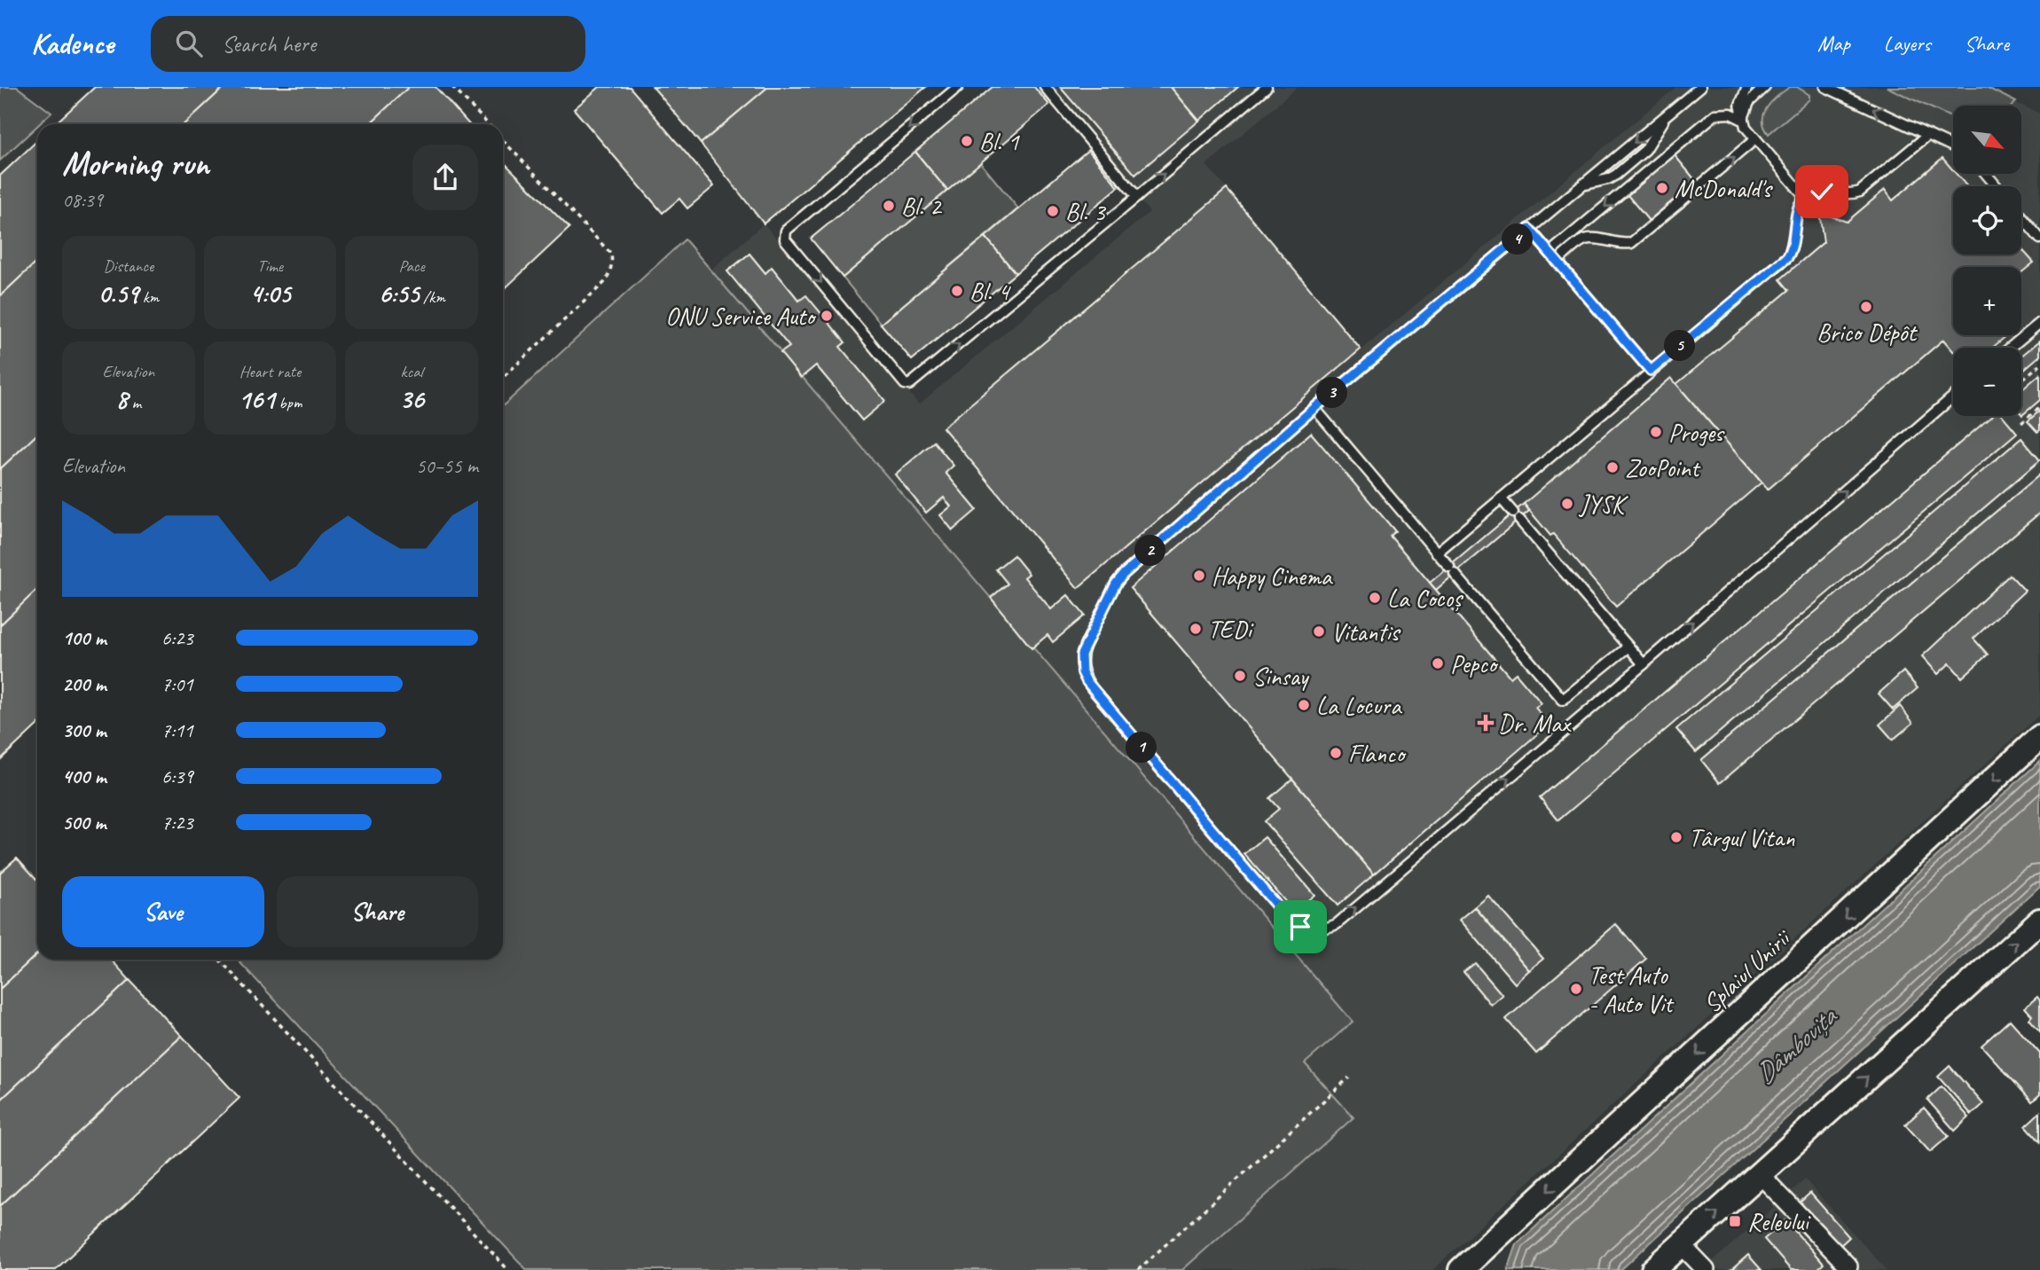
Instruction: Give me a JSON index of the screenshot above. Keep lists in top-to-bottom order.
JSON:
{
  "streets": {
    "main road": ["Splaiul Unirii"]
  },
  "water": ["Dâmbovița"],
  "places": {
    "other": [
      "Bl. 1",
      "McDonald's",
      "Bl. 2",
      "Bl. 3",
      "Bl. 4",
      "Brico Dépôt",
      "ONU Service Auto",
      "Proges",
      "ZooPoint",
      "JYSK",
      "Happy Cinema",
      "La Cocoș",
      "TEDi",
      "Vitantis",
      "Pepco",
      "Sinsay",
      "La Locura",
      "Flanco",
      "Târgul Vitan",
      "Test Auto - Auto Vit"
    ],
    "health": ["Dr. Max"],
    "transit": ["Releului"]
  },
  "north": "bottom right",
  "page": {
    "header": "Kadence",
    "search": "Search here",
    "nav": ["Map", "Layers", "Share"],
    "map_buttons": ["+", "−"],
    "heading": ["Morning run", "08:39"],
    "pins": [
      "4",
      "5",
      "3",
      "2",
      "1"
    ],
    "stats": [
      ["Distance", "0.59 km"],
      ["Time", "4:05"],
      ["Pace", "6:55 /km"],
      ["Elevation", "8 m"],
      ["Heart rate", "161 bpm"],
      ["kcal", "36"]
    ],
    "chart": ["Elevation", "50–55 m"],
    "list": [
      {
        "name": "100 m",
        "note": "6:23"
      },
      {
        "name": "200 m",
        "note": "7:01"
      },
      {
        "name": "300 m",
        "note": "7:11"
      },
      {
        "name": "400 m",
        "note": "6:39"
      },
      {
        "name": "500 m",
        "note": "7:23"
      }
    ],
    "buttons": ["Save", "Share"]
  }
}
